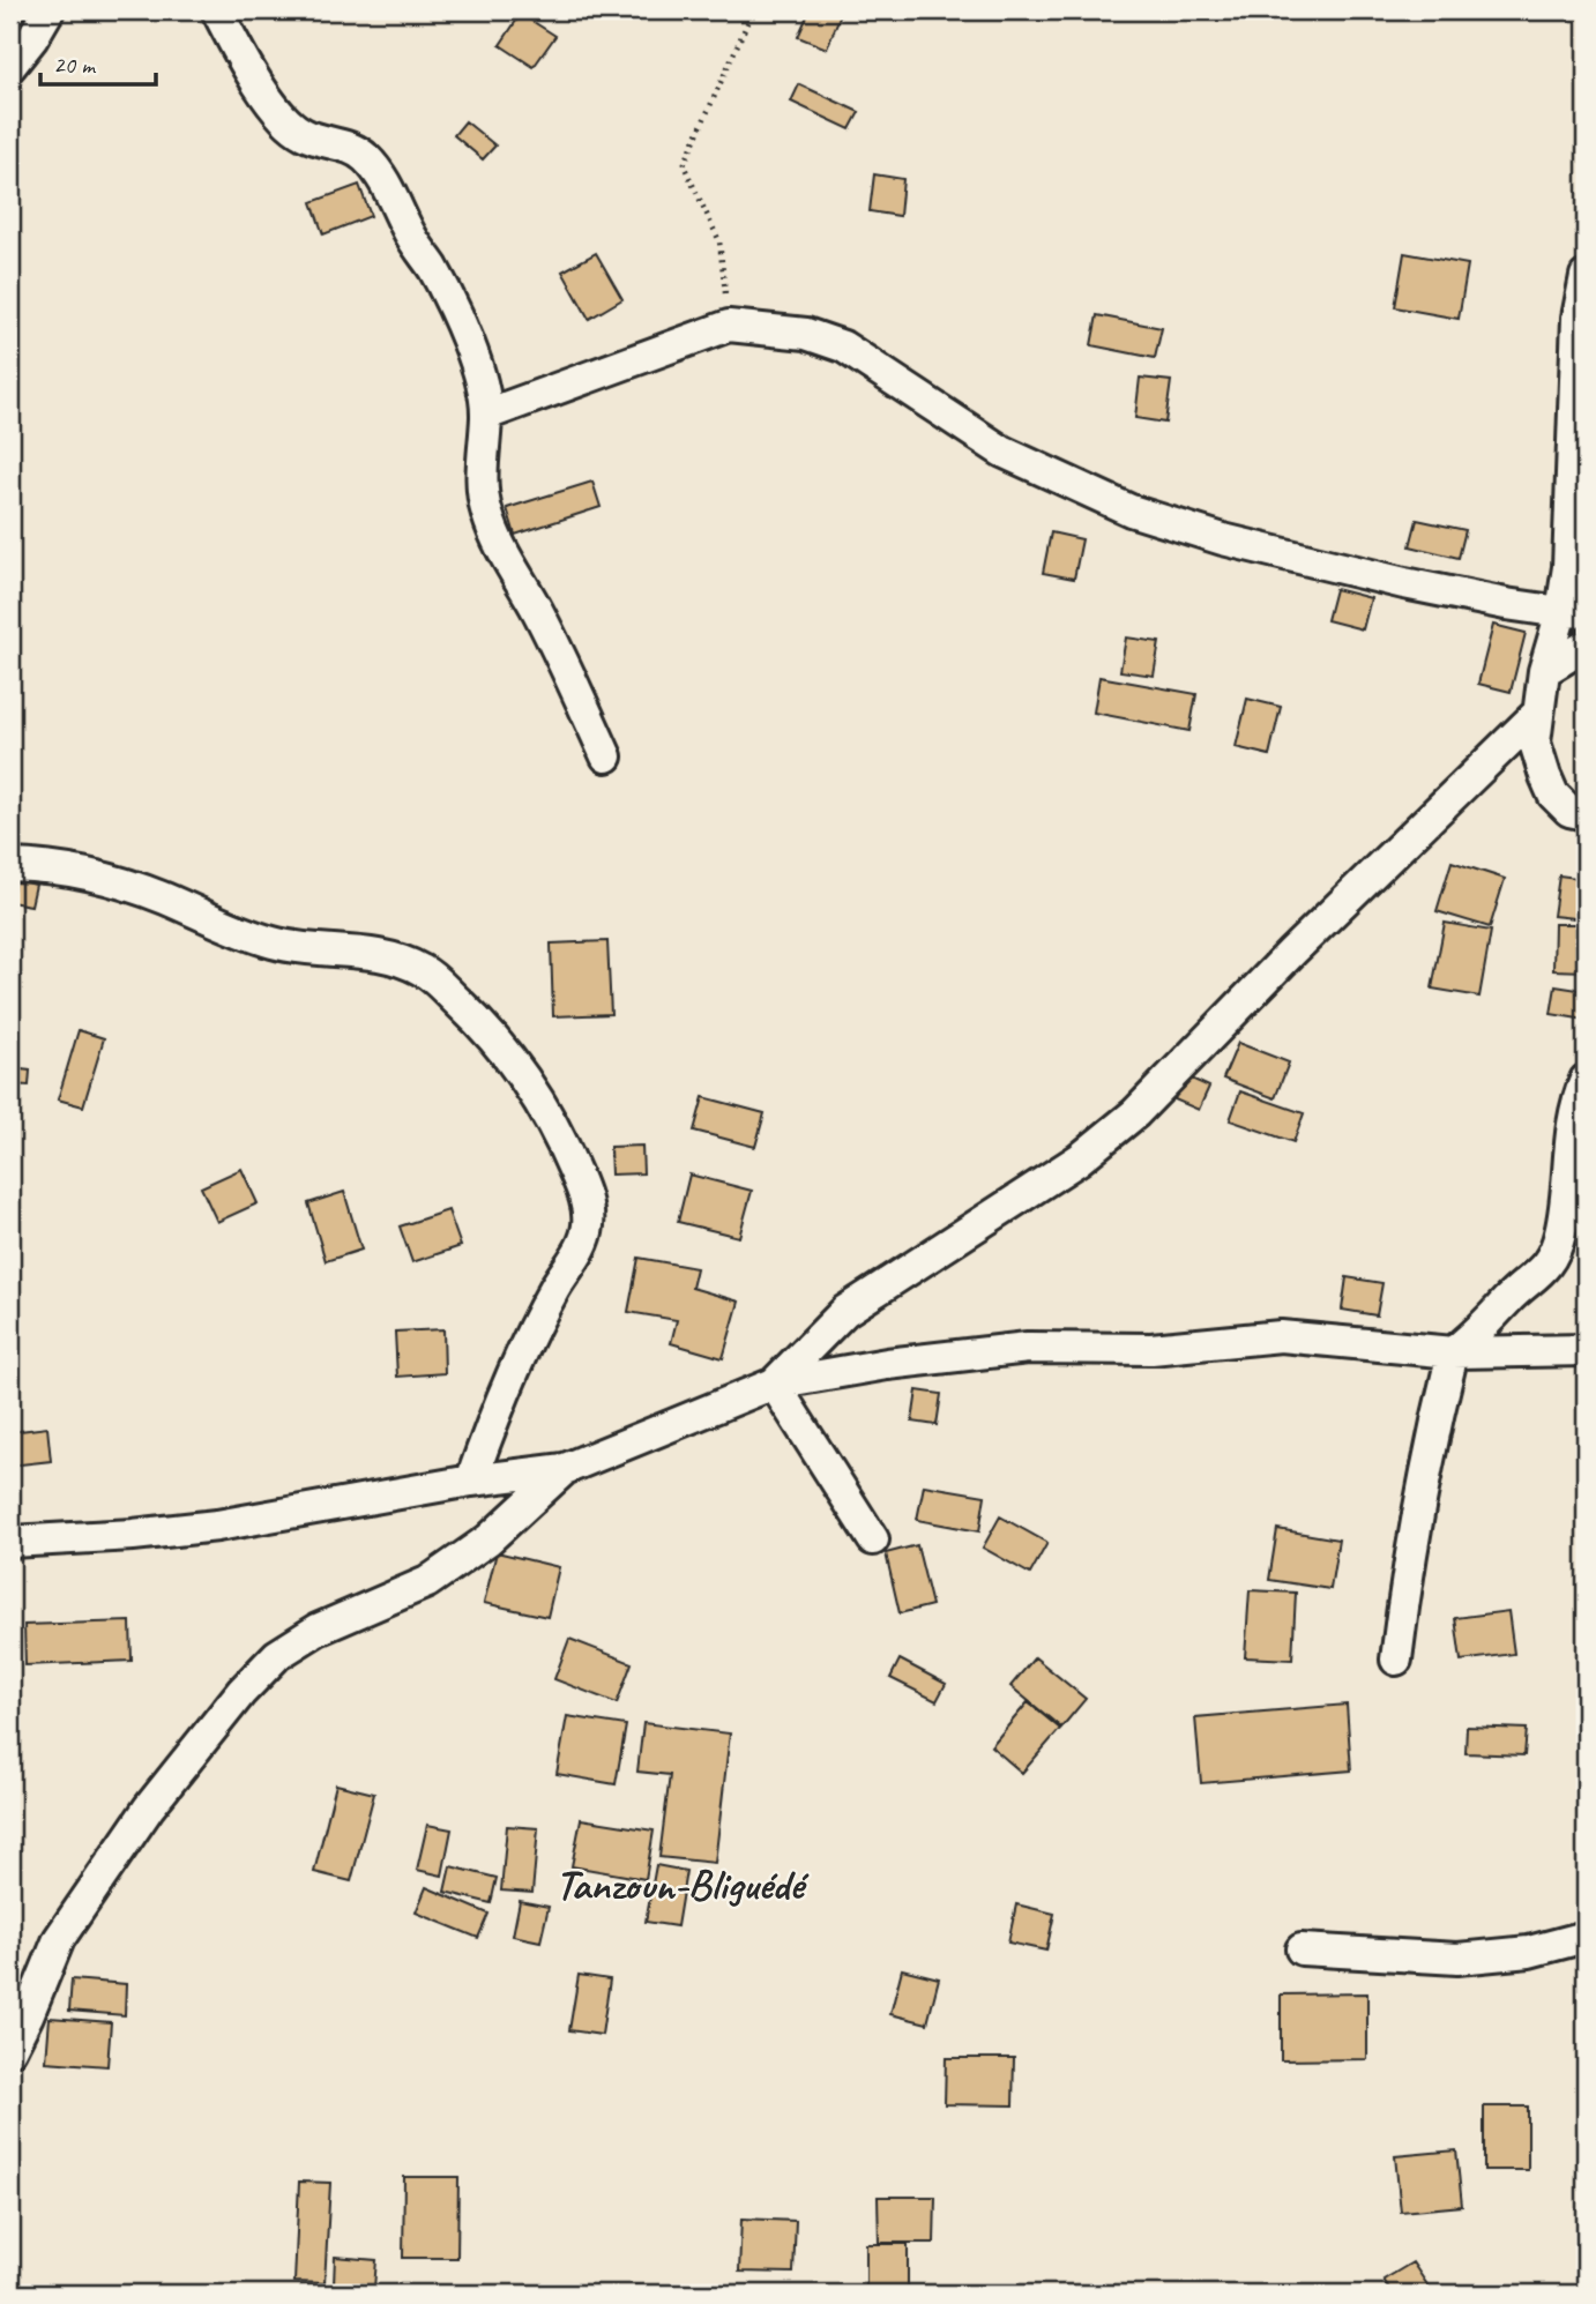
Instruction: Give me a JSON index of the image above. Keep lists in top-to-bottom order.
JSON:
{
  "districts": ["Tanzoun-Bliguédé"],
  "scale_bar": "20 m"
}
